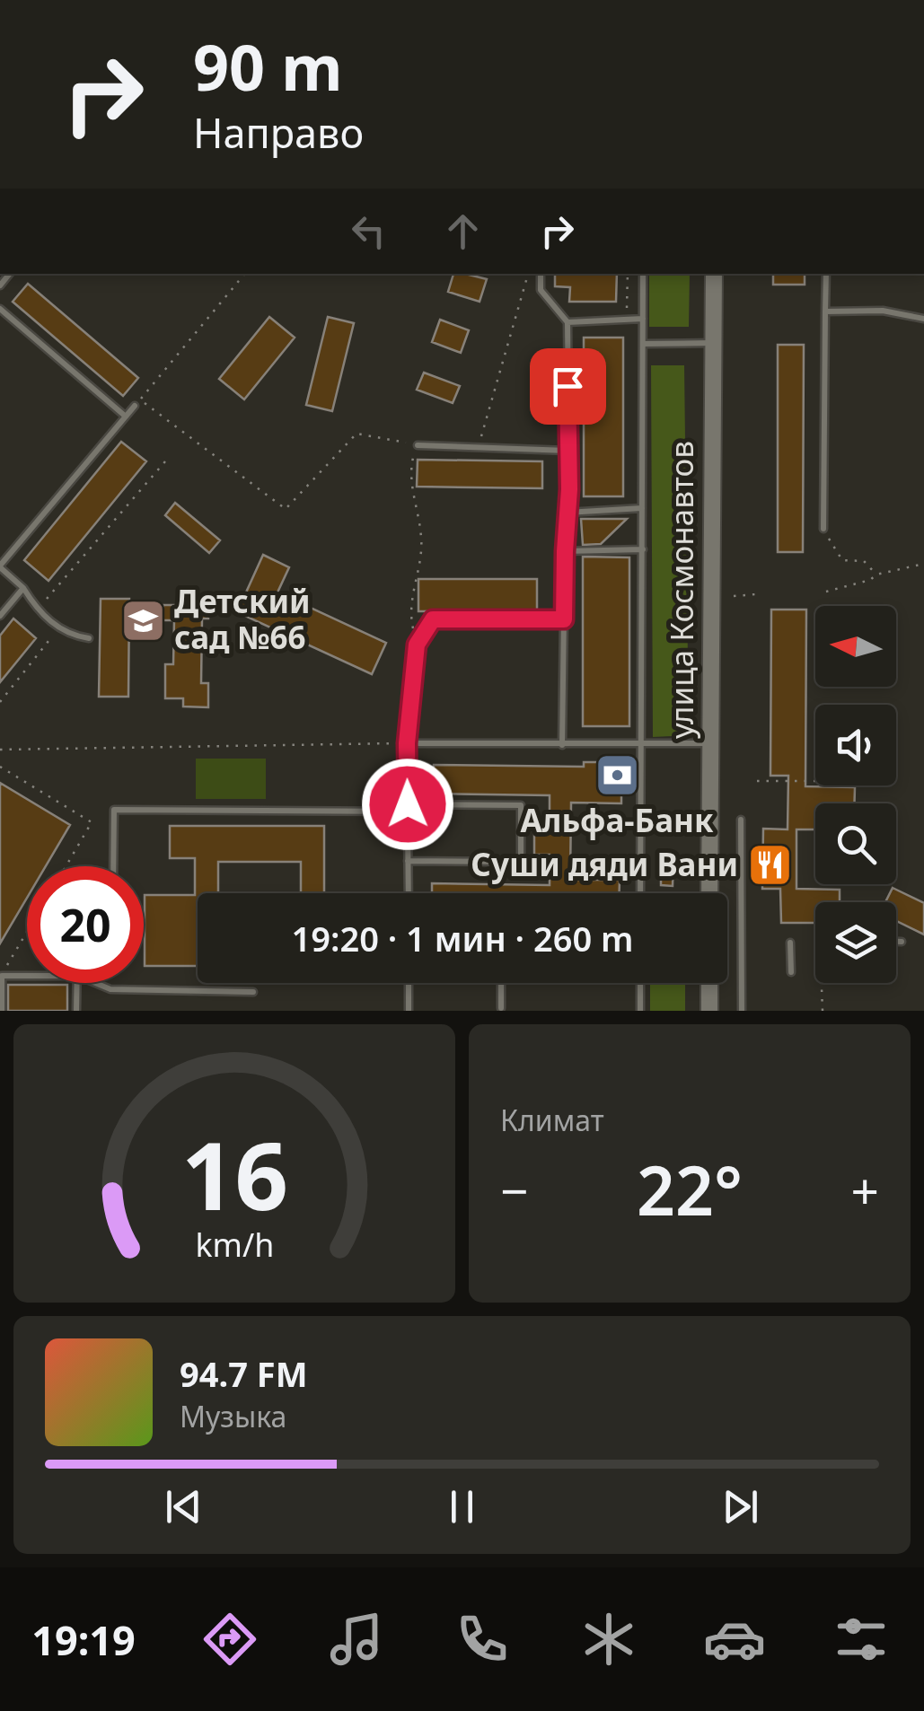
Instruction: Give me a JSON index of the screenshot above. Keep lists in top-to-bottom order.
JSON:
{
  "streets": {
    "main road": ["улица Космонавтов"]
  },
  "places": {
    "school or university": ["Детский сад №66"],
    "bank": ["Альфа-Банк"],
    "restaurant": ["Суши дяди Вани"]
  },
  "north": "left",
  "page": {
    "turn": ["90 m", "Направо"],
    "limit": "20",
    "trip": "19:20 · 1 мин · 260 m",
    "tile": "Климат",
    "heat": ["−", "22°", "+"],
    "song": ["94.7 FM", "Музыка"],
    "tabs": "19:19",
    "gauge": ["16", "km/h"]
  }
}
